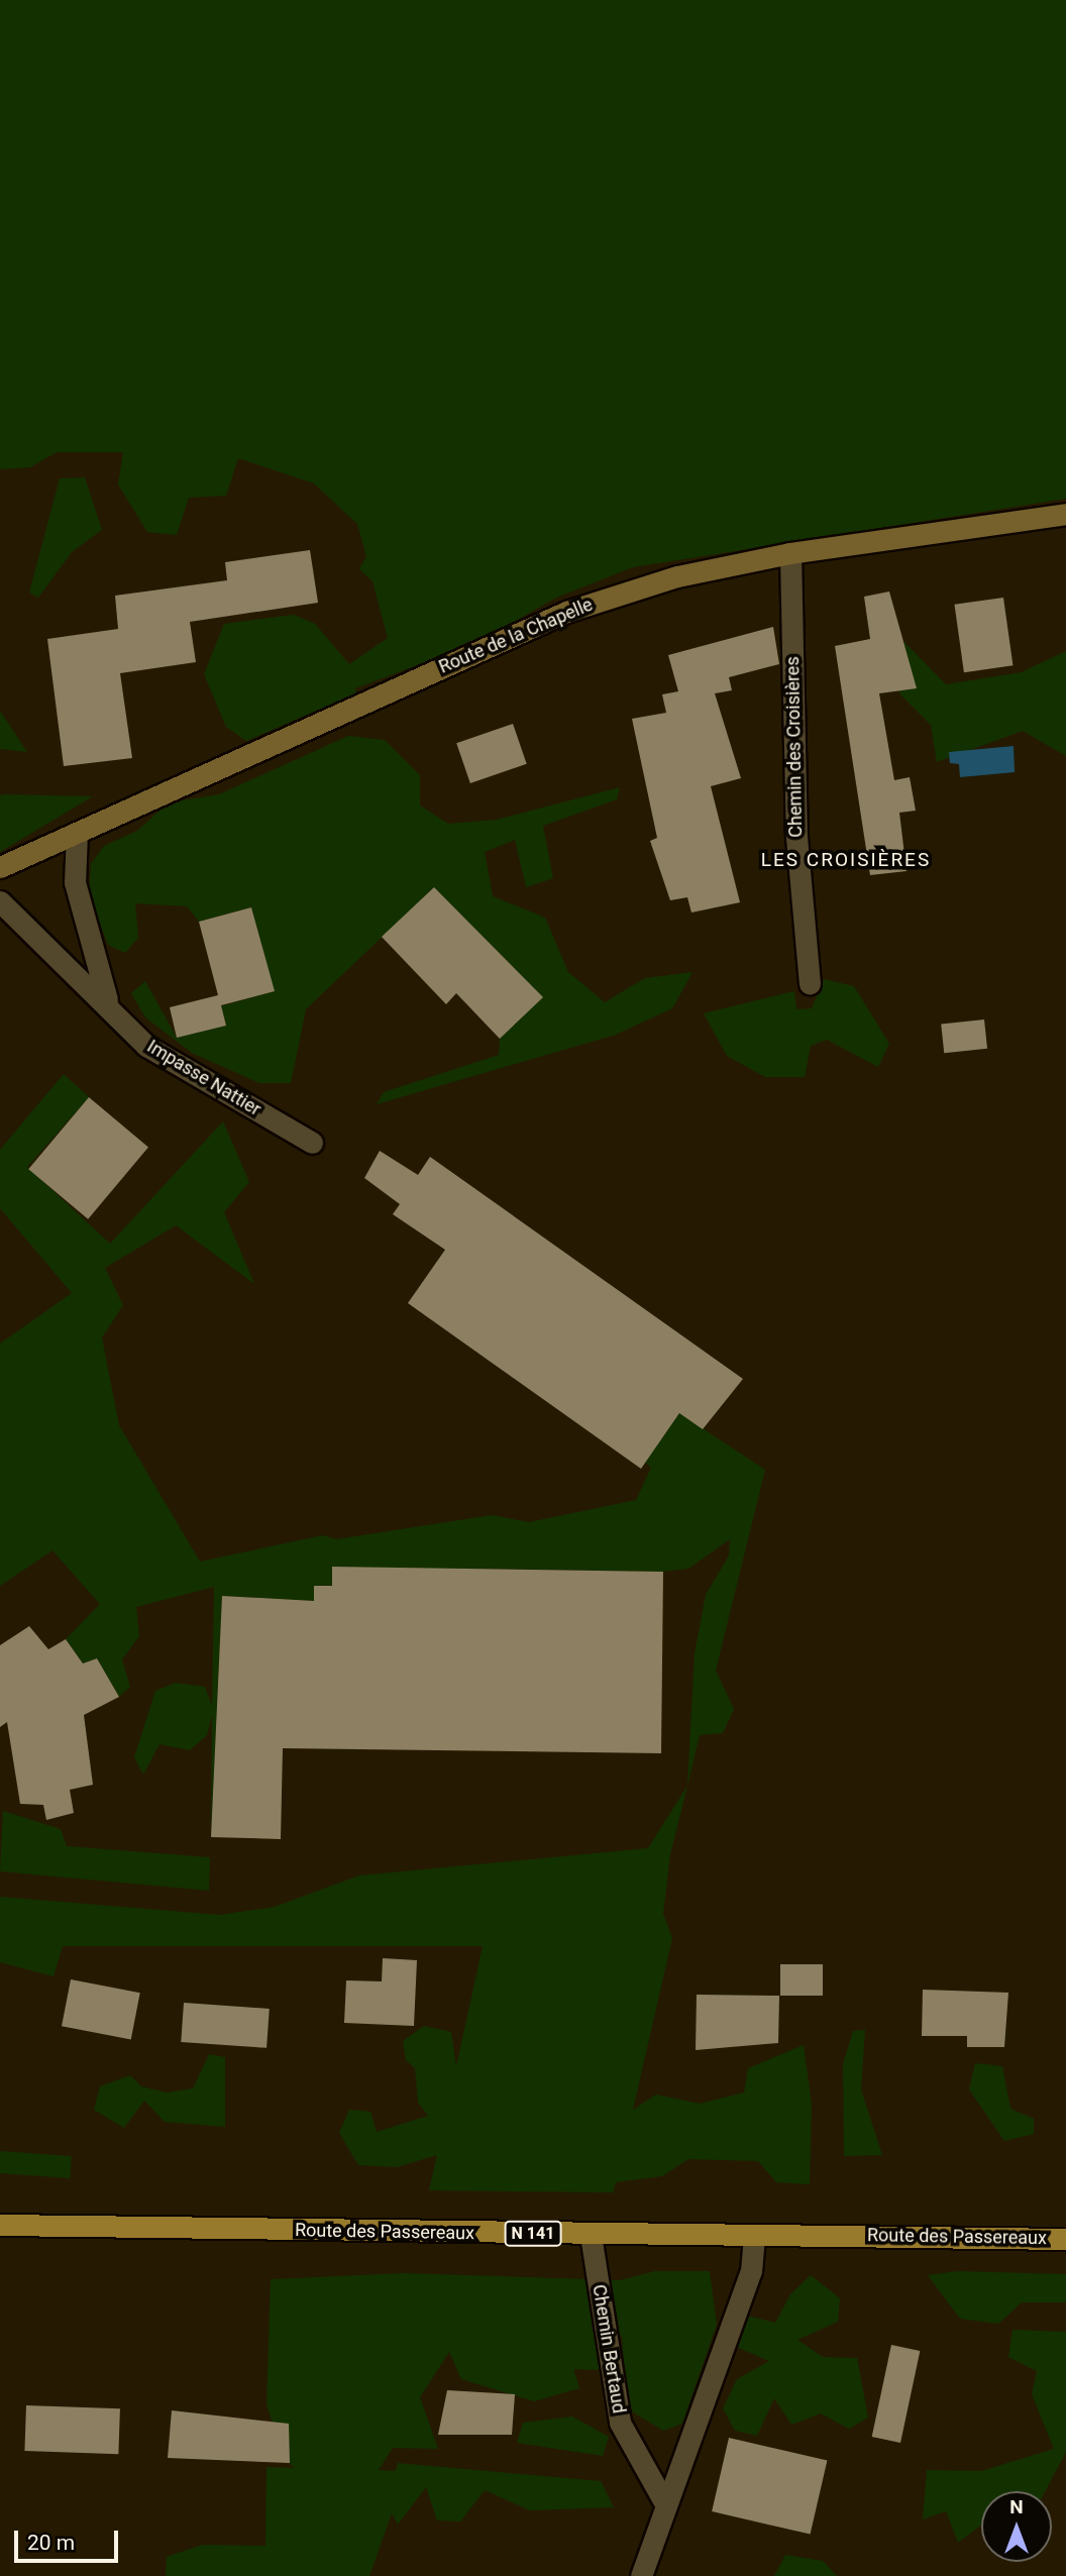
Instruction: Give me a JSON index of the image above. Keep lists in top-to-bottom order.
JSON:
{
  "streets": {
    "main road": ["Route de la Chapelle", "Route des Passereaux", "N 141"],
    "street": ["Chemin des Croisières", "Impasse Nattier", "Chemin Bertaud"]
  },
  "crossings": [
    ["Route de la Chapelle", "Chemin des Croisières"],
    ["Route de la Chapelle", "Impasse Nattier"],
    ["Route des Passereaux", "Chemin Bertaud"]
  ],
  "districts": ["LES CROISIÈRES"],
  "scale_bar": "20 m",
  "north": "top"
}
